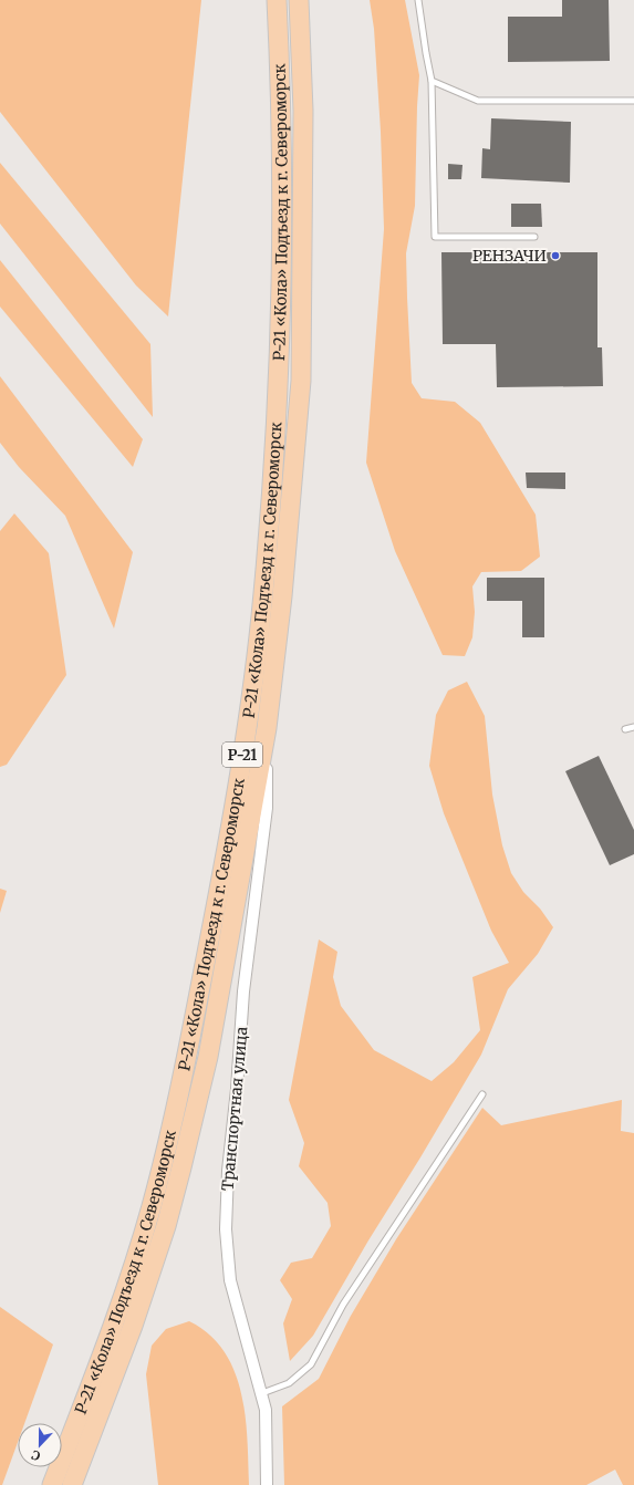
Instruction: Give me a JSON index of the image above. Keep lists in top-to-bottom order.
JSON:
{
  "streets": {
    "main road": ["Р-21 «Кола» Подъезд к г. Североморск", "Р-21"],
    "street": ["Транспортная улица"]
  },
  "crossings": [
    ["Р-21 «Кола» Подъезд к г. Североморск", "Транспортная улица"]
  ],
  "places": ["РЕНЗАЧИ"],
  "north": "bottom"
}
